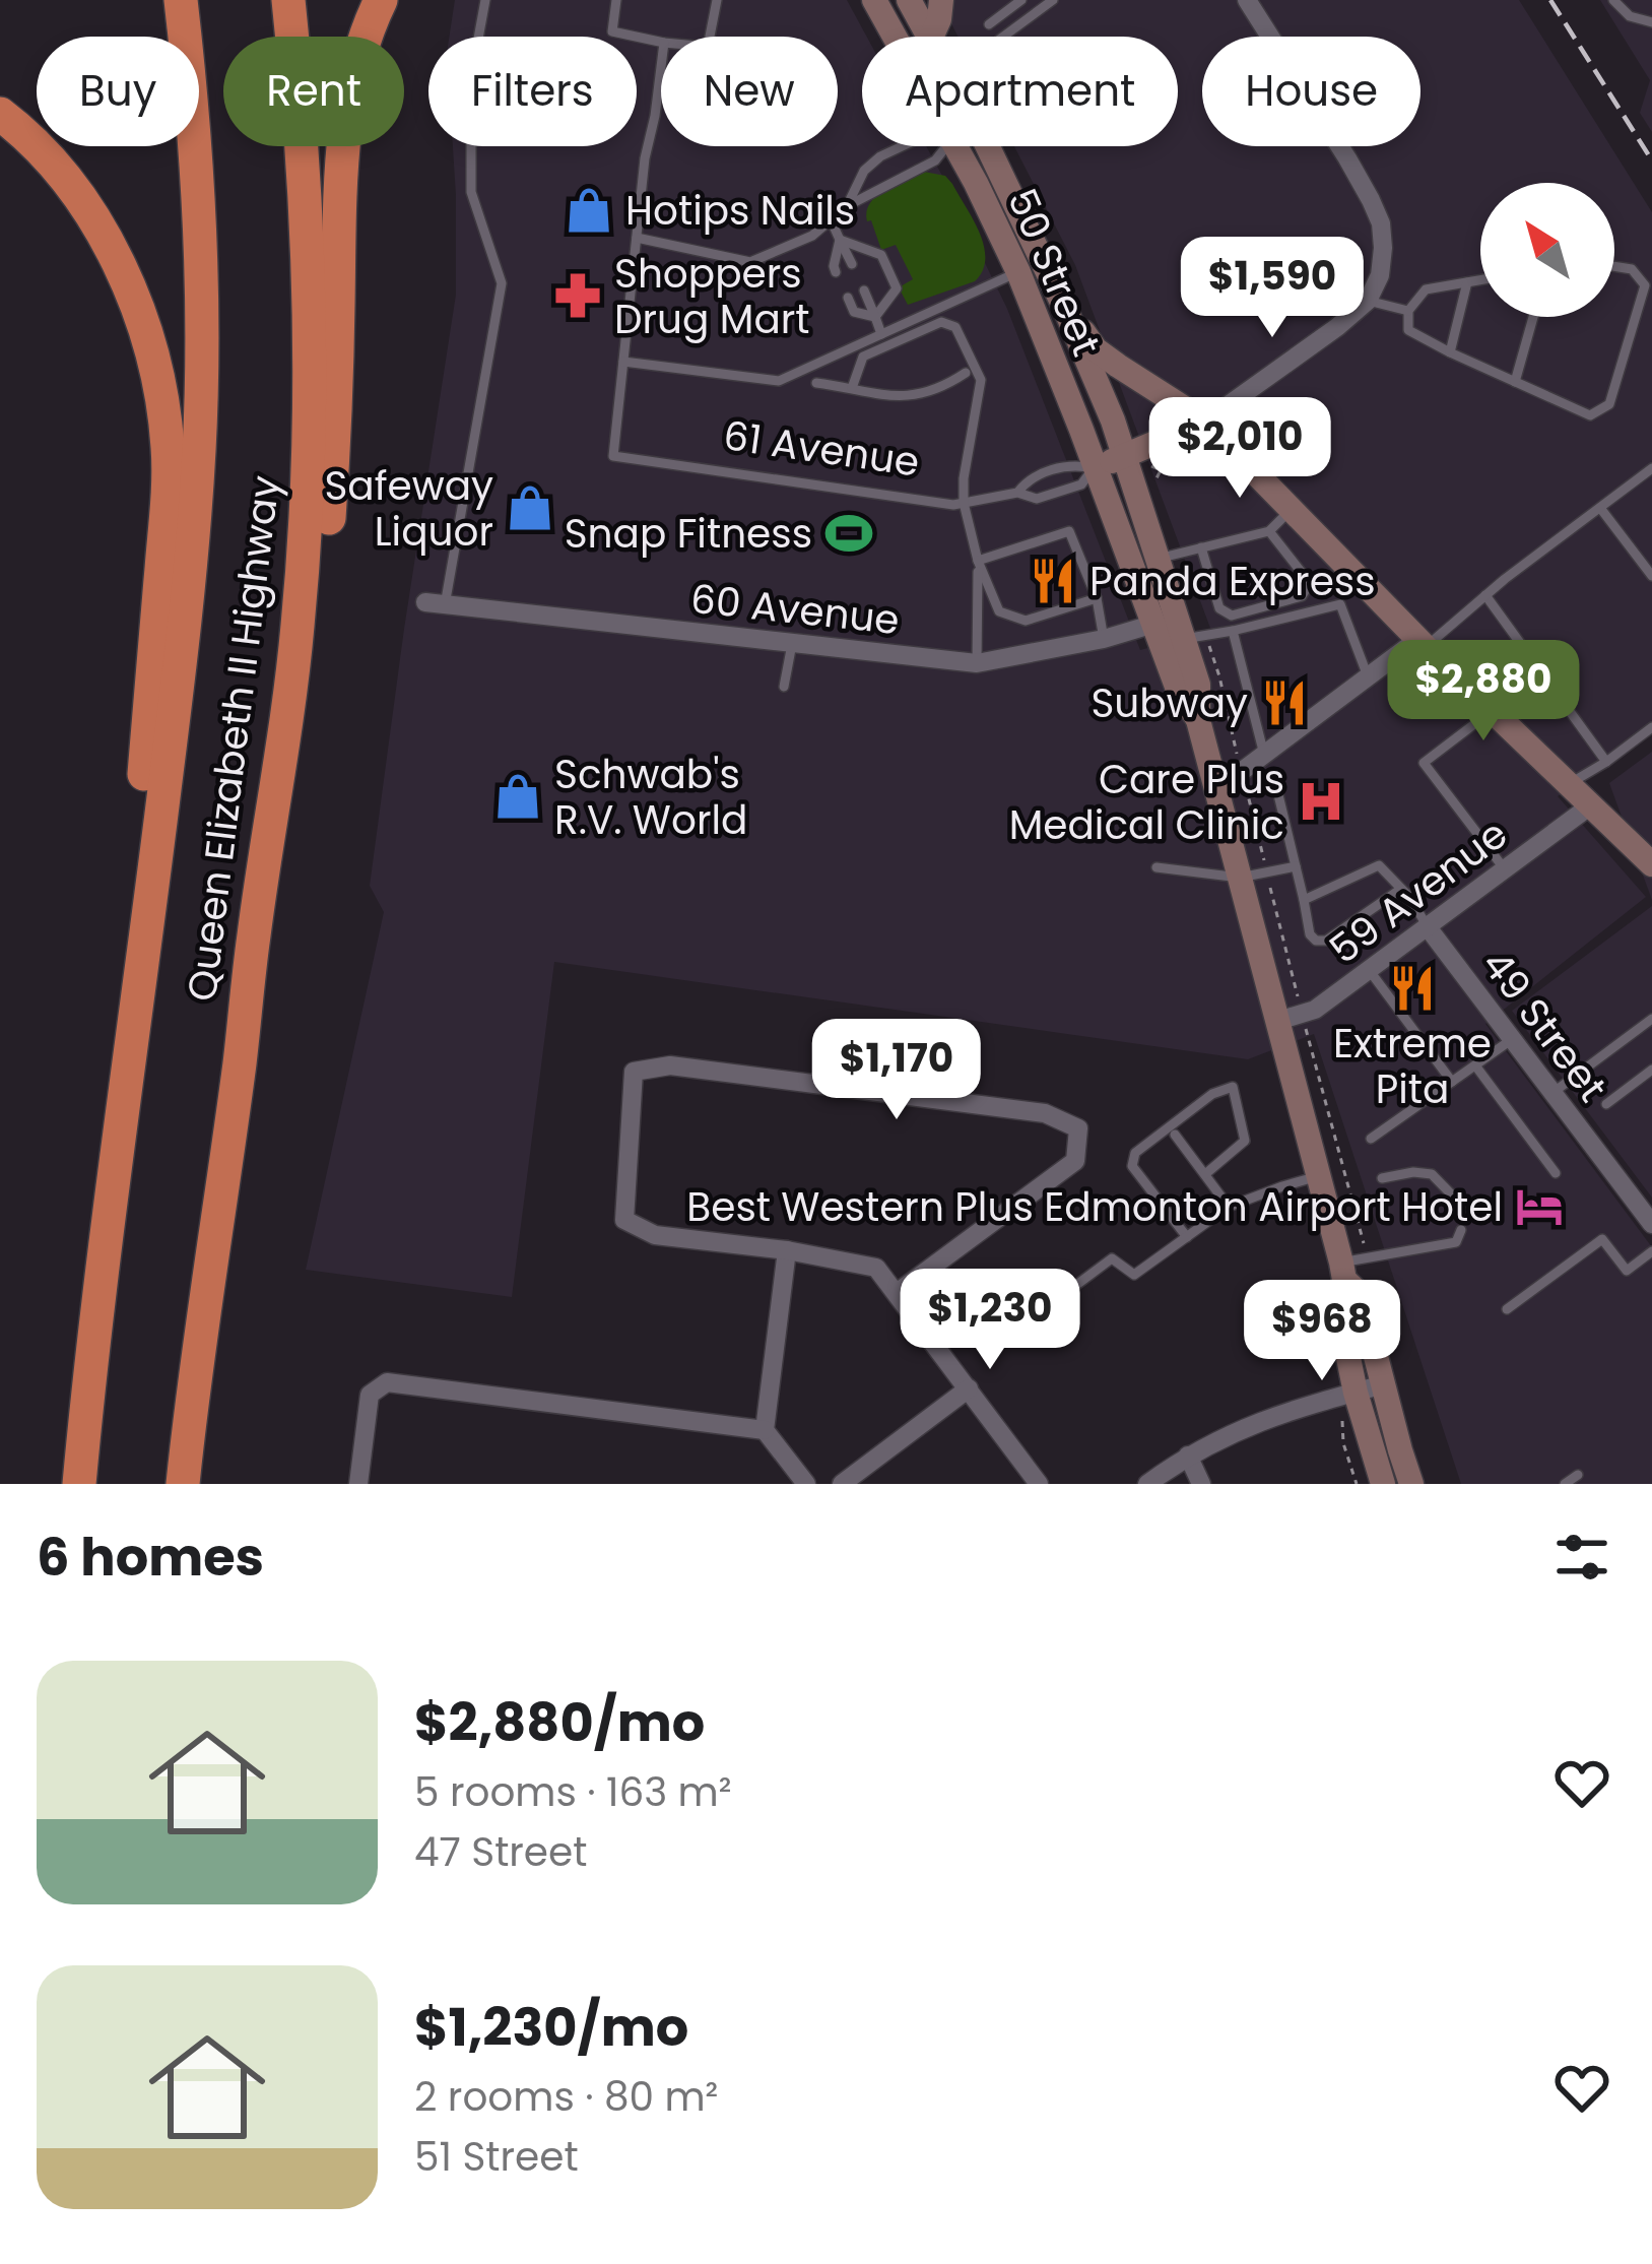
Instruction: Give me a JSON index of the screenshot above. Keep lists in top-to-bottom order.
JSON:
{
  "streets": {
    "highway": ["Queen Elizabeth II Highway"],
    "main road": ["50 Street", "61 Avenue"],
    "street": ["60 Avenue", "59 Avenue", "49 Street"]
  },
  "crossings": [
    ["50 Street", "61 Avenue"],
    ["50 Street", "60 Avenue"],
    ["50 Street", "59 Avenue"],
    ["59 Avenue", "49 Street"]
  ],
  "places": {
    "shop": ["Hotips Nails", "Safeway Liquor", "Schwab's R.V. World"],
    "pharmacy": ["Shoppers Drug Mart"],
    "sports": ["Snap Fitness"],
    "restaurant": ["Panda Express", "Subway", "Extreme Pita"],
    "hospital": ["Care Plus Medical Clinic"],
    "hotel": ["Best Western Plus Edmonton Airport Hotel"]
  },
  "north": "top left",
  "page": {
    "chip": [
      "Buy",
      "Rent",
      "Filters",
      "New",
      "Apartment",
      "House"
    ],
    "price": [
      "$1,590",
      "$2,010",
      "$2,880",
      "$1,170",
      "$1,230",
      "$968"
    ],
    "heading": "6 homes",
    "list": [
      {
        "name": "$2,880/mo",
        "note": "5 rooms · 163 m² · 47 Street"
      },
      {
        "name": "$1,230/mo",
        "note": "2 rooms · 80 m² · 51 Street"
      }
    ]
  }
}
